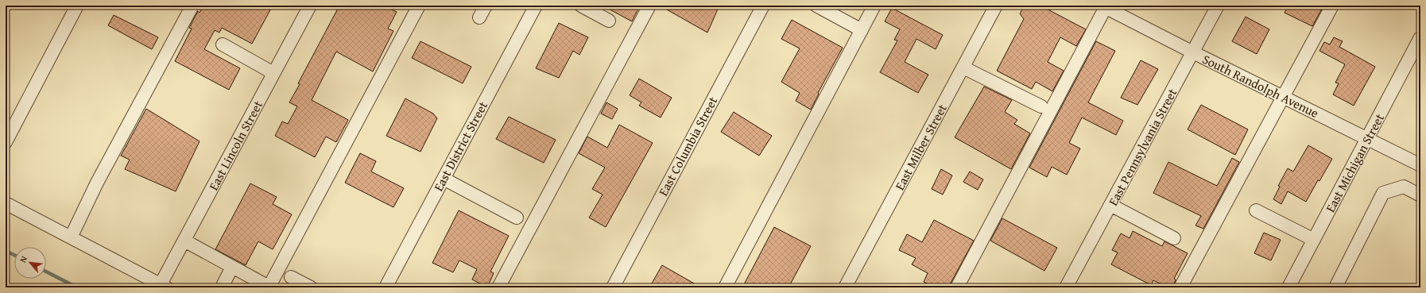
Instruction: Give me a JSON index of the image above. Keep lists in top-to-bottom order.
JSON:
{
  "streets": {
    "street": [
      "South Randolph Avenue",
      "East Lincoln Street",
      "East District Street",
      "East Columbia Street",
      "East Milber Street",
      "East Pennsylvania Street",
      "East Michigan Street"
    ]
  },
  "crossings": [
    ["South Randolph Avenue", "East Pennsylvania Street"],
    ["South Randolph Avenue", "East Michigan Street"]
  ],
  "north": "top left"
}
